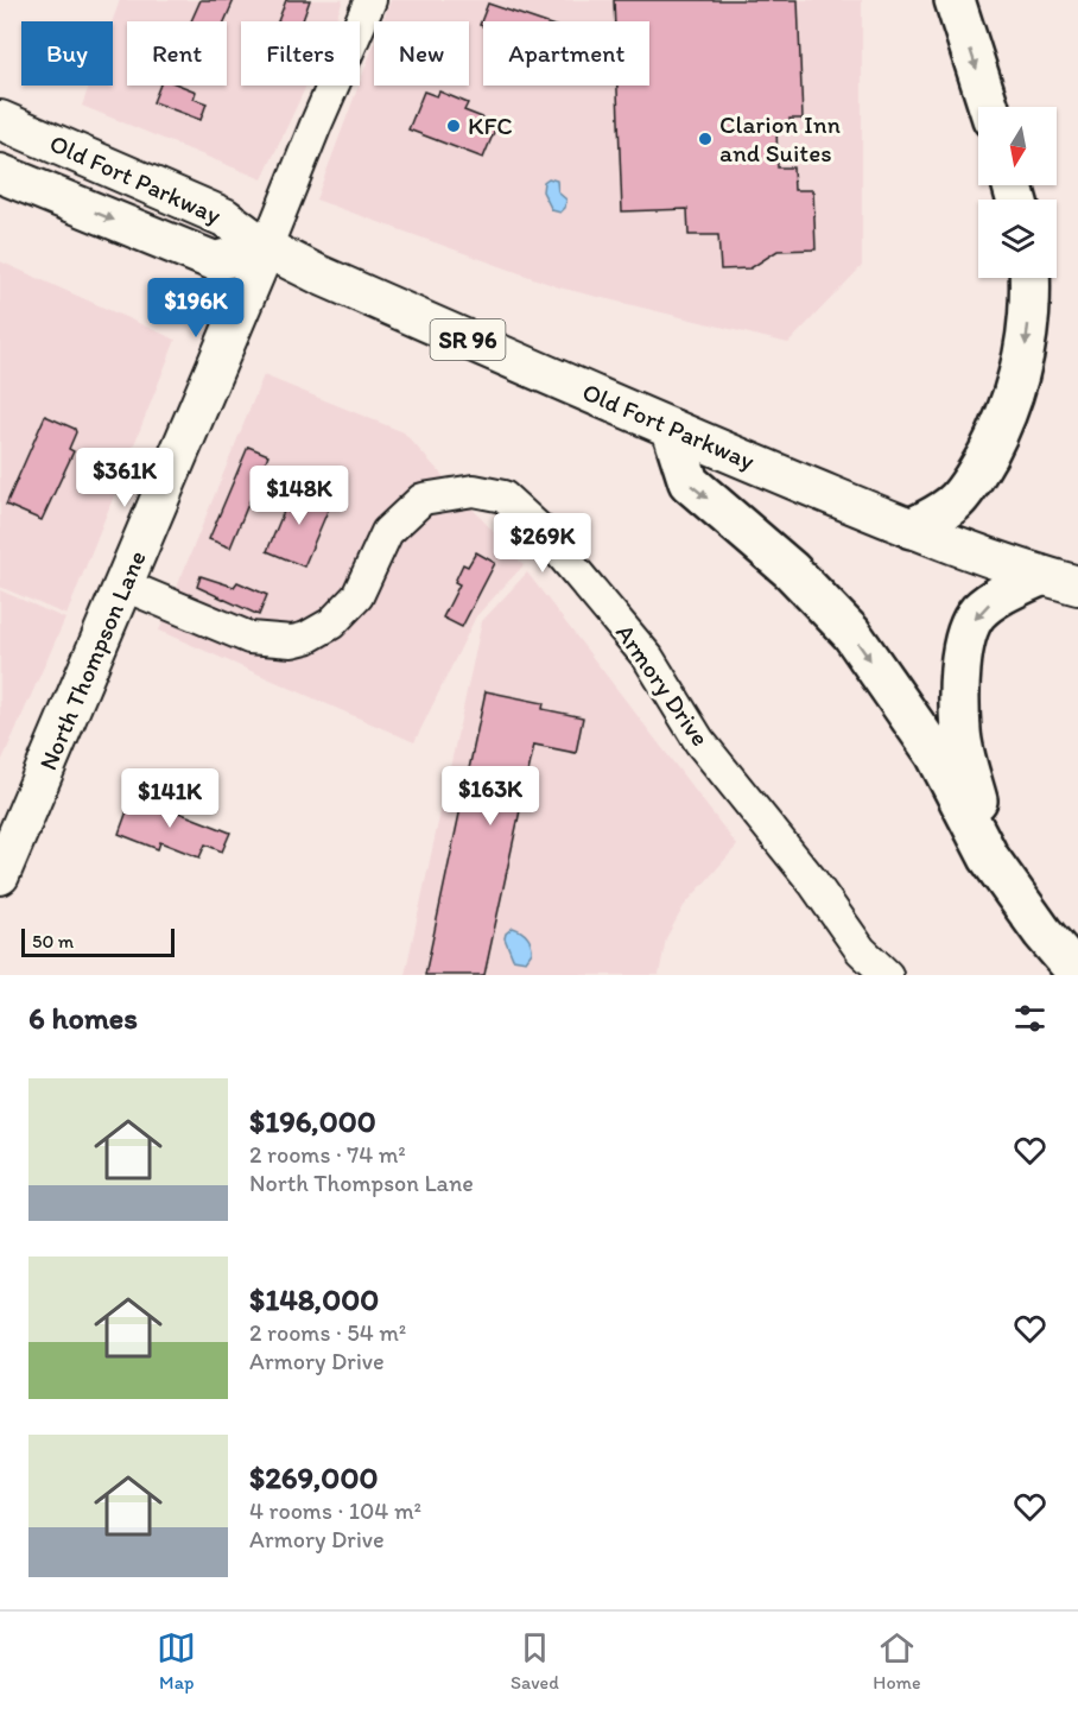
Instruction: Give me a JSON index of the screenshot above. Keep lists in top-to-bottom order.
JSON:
{
  "streets": {
    "main road": ["Old Fort Parkway", "SR 96", "North Thompson Lane"],
    "street": ["Armory Drive"]
  },
  "crossings": [
    ["Old Fort Parkway", "North Thompson Lane"],
    ["North Thompson Lane", "Armory Drive"]
  ],
  "places": ["KFC", "Clarion Inn and Suites"],
  "scale_bar": "50 m",
  "north": "bottom",
  "page": {
    "chip": [
      "Buy",
      "Rent",
      "Filters",
      "New",
      "Apartment"
    ],
    "price": [
      "$196K",
      "$361K",
      "$148K",
      "$269K",
      "$163K",
      "$141K"
    ],
    "scale": "50 m",
    "heading": "6 homes",
    "list": [
      {
        "name": "$196,000",
        "note": "2 rooms · 74 m² · North Thompson Lane"
      },
      {
        "name": "$148,000",
        "note": "2 rooms · 54 m² · Armory Drive"
      },
      {
        "name": "$269,000",
        "note": "4 rooms · 104 m² · Armory Drive"
      }
    ],
    "tabs": ["Map", "Saved", "Home"]
  }
}
